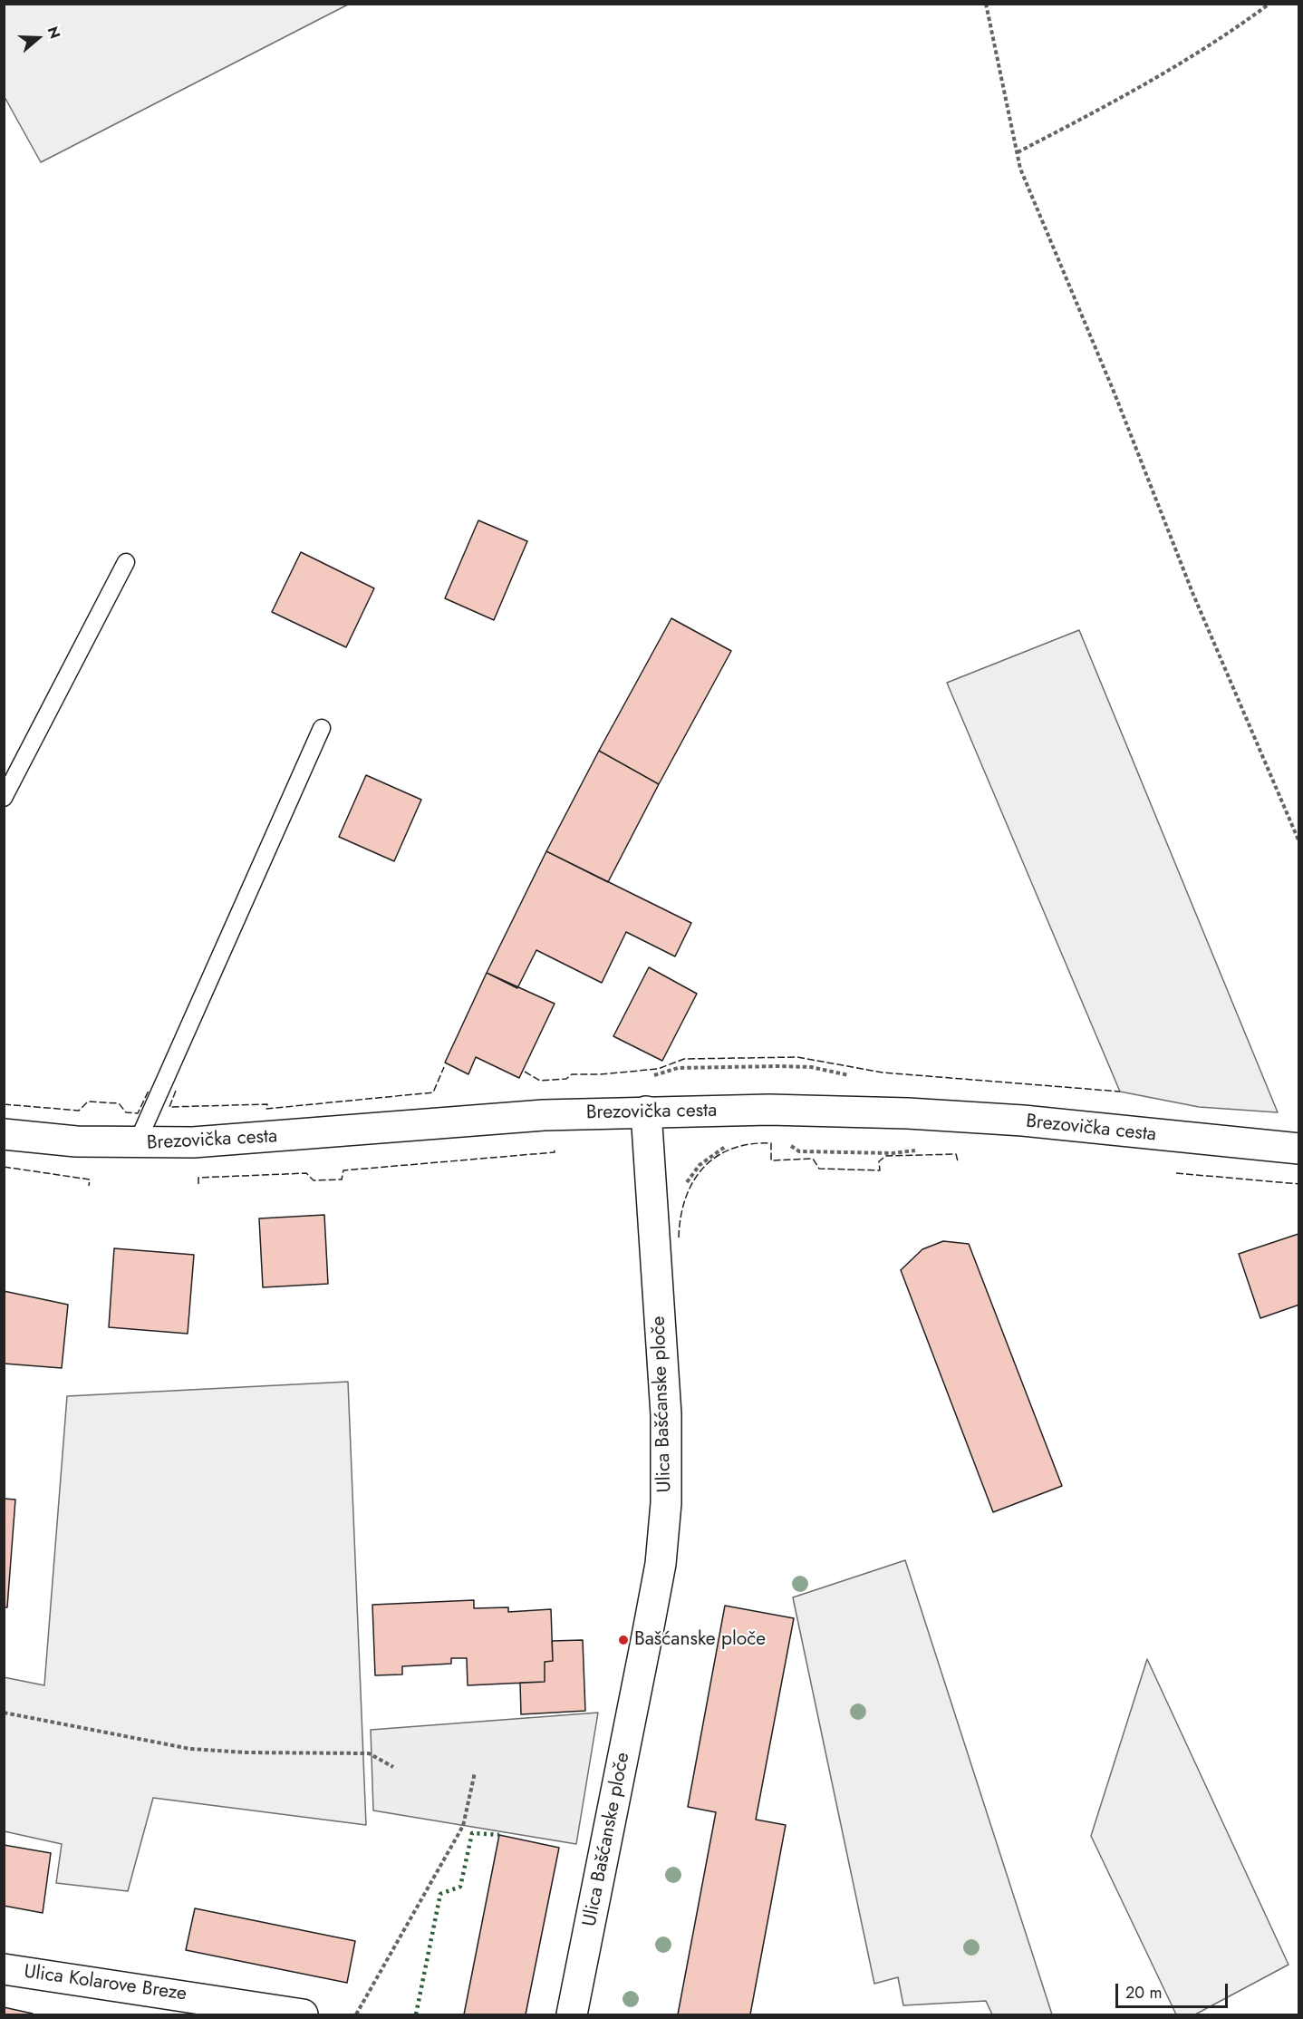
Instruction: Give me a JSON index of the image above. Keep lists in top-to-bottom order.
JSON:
{
  "streets": {
    "main road": ["Brezovička cesta", "Ulica Bašćanske ploče", "Ulica Kolarove Breze"]
  },
  "crossings": [
    ["Brezovička cesta", "Ulica Bašćanske ploče"]
  ],
  "places": ["Bašćanske ploče"],
  "scale_bar": "20 m",
  "north": "right"
}
